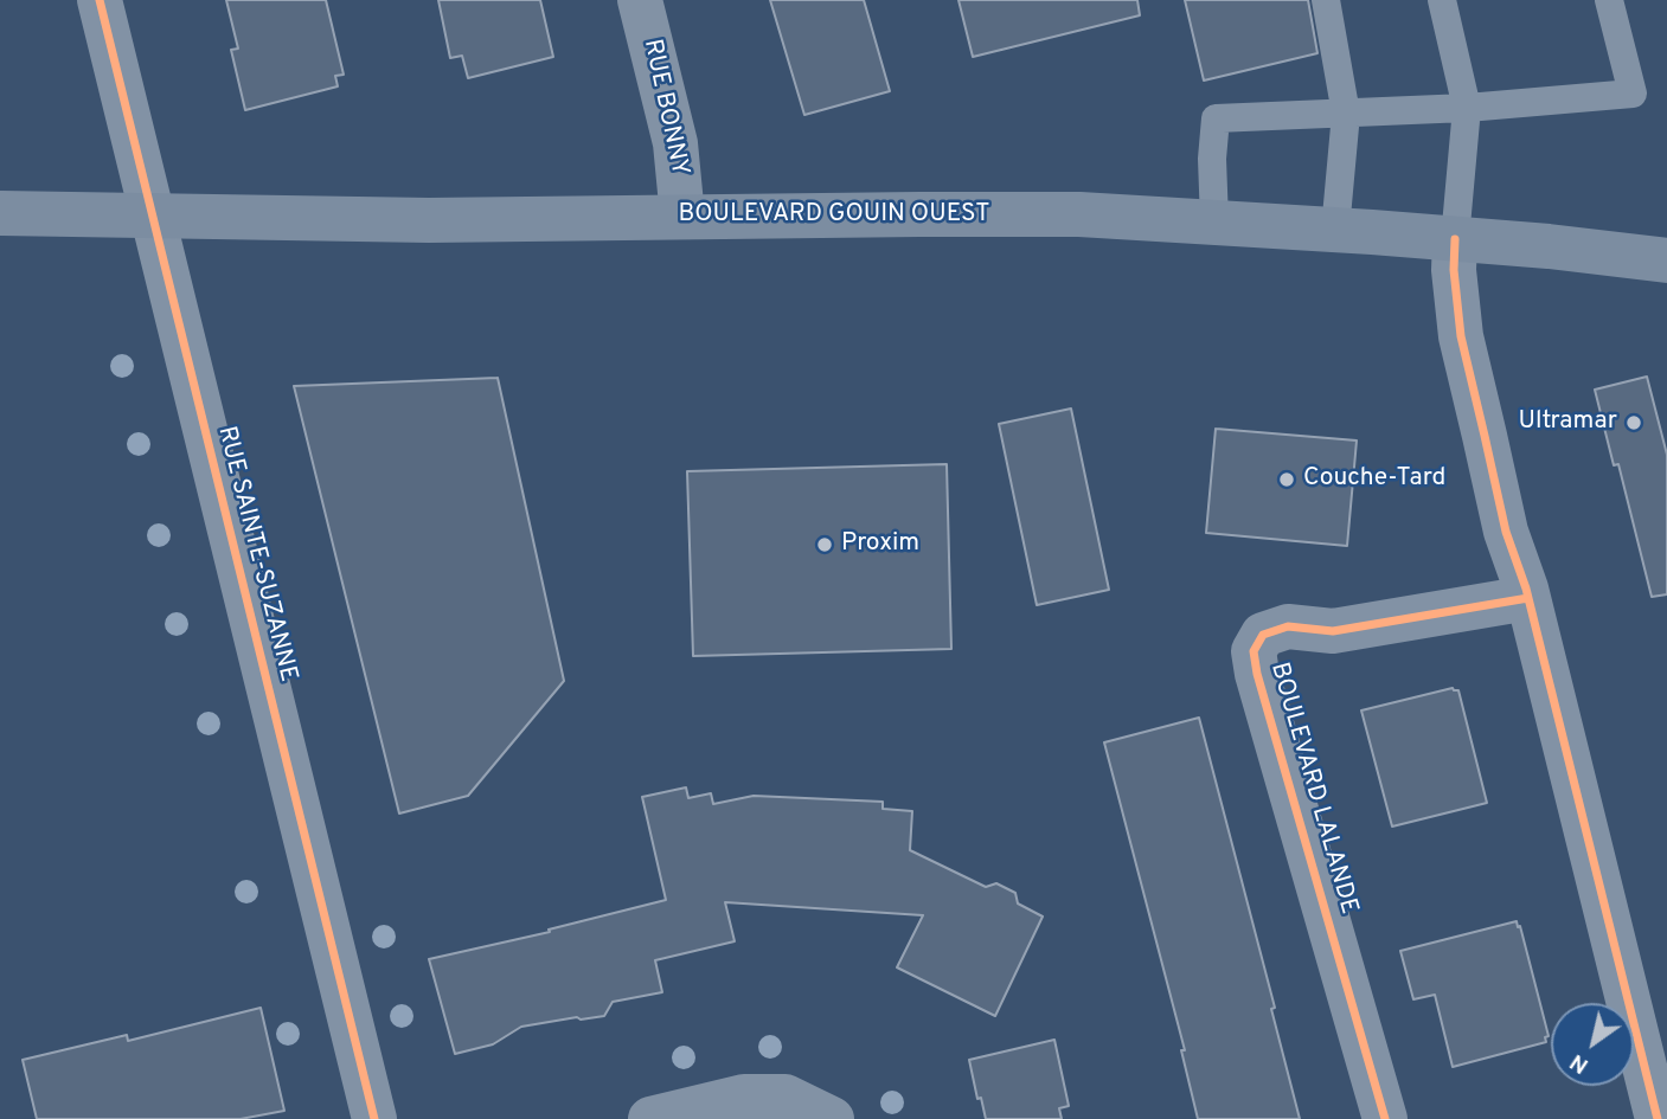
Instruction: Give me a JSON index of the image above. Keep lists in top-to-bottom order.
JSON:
{
  "streets": {
    "main road": ["BOULEVARD GOUIN OUEST"],
    "street": ["RUE BONNY", "RUE SAINTE-SUZANNE", "BOULEVARD LALANDE"]
  },
  "crossings": [
    ["RUE BONNY", "BOULEVARD GOUIN OUEST"],
    ["BOULEVARD GOUIN OUEST", "RUE SAINTE-SUZANNE"]
  ],
  "places": ["Ultramar", "Couche-Tard", "Proxim"],
  "north": "bottom left"
}
